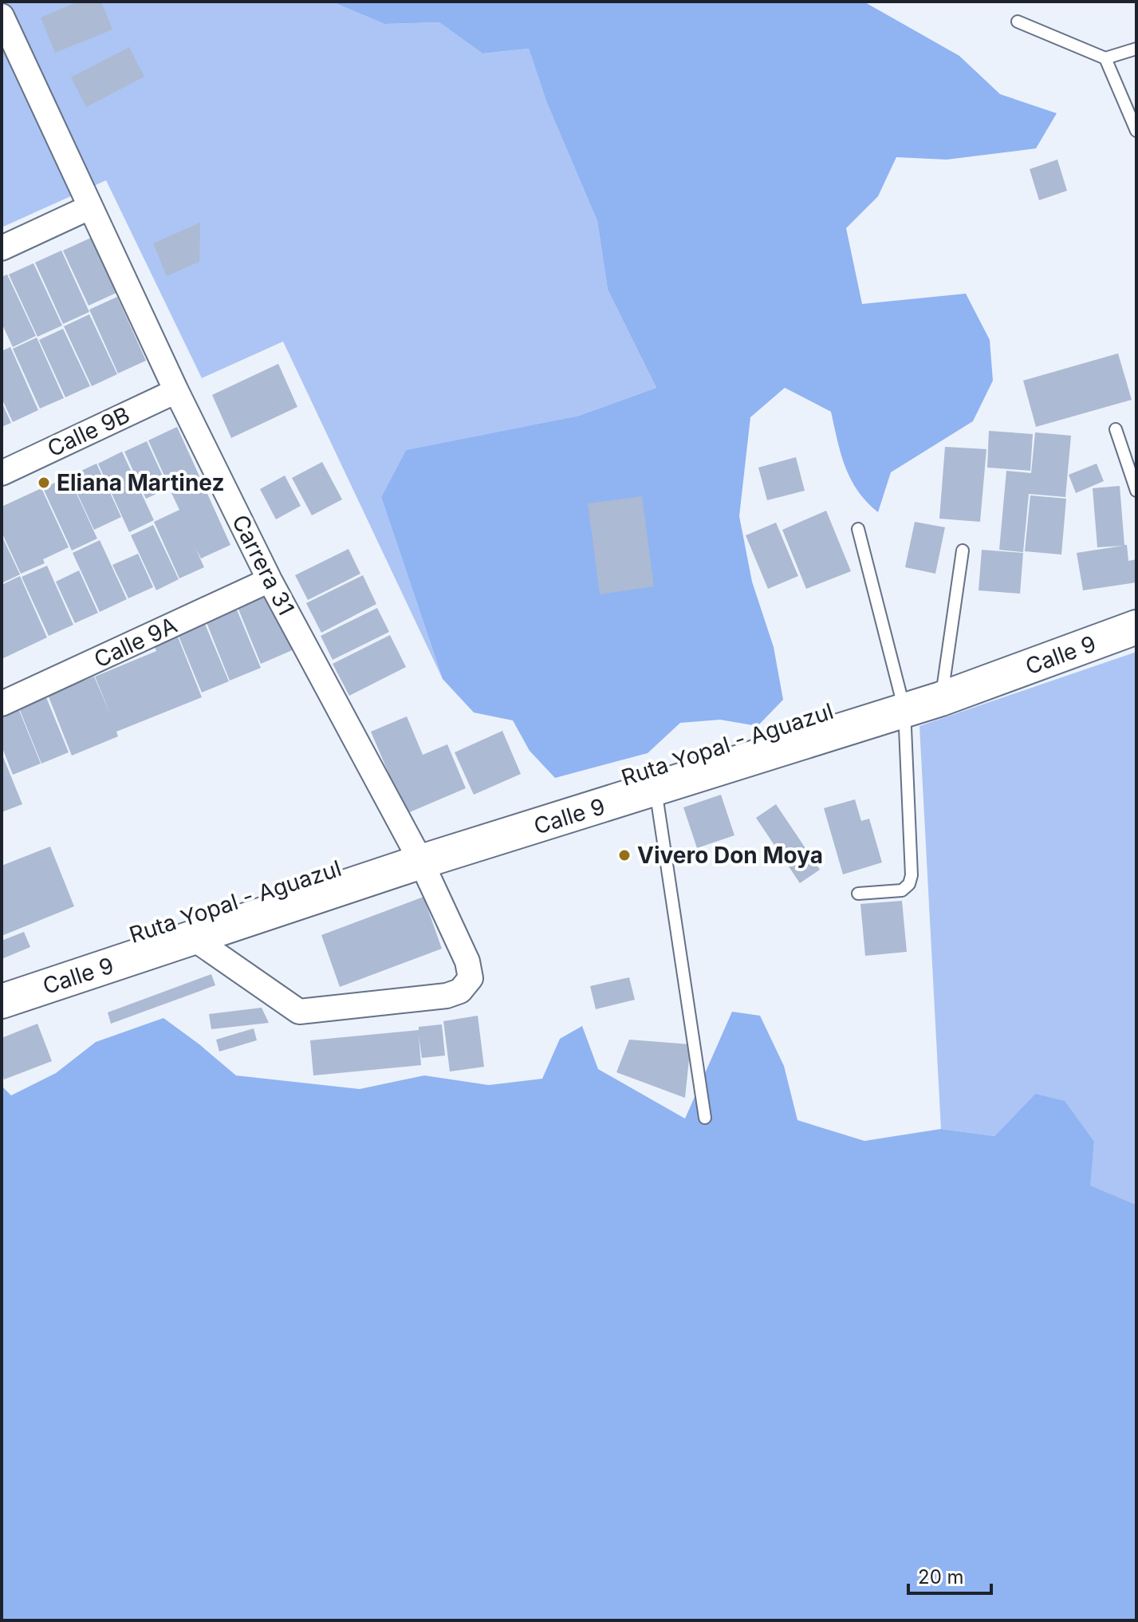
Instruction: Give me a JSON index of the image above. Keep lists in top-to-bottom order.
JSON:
{
  "streets": {
    "street": ["Calle 9B", "Carrera 31", "Calle 9A"],
    "lane": ["Ruta Yopal - Aguazul"]
  },
  "crossings": [
    ["Calle 9B", "Carrera 31"],
    ["Carrera 31", "Calle 9A"],
    ["Carrera 31", "Ruta Yopal - Aguazul"]
  ],
  "places": ["Eliana Martinez", "Vivero Don Moya"],
  "scale_bar": "20 m"
}
